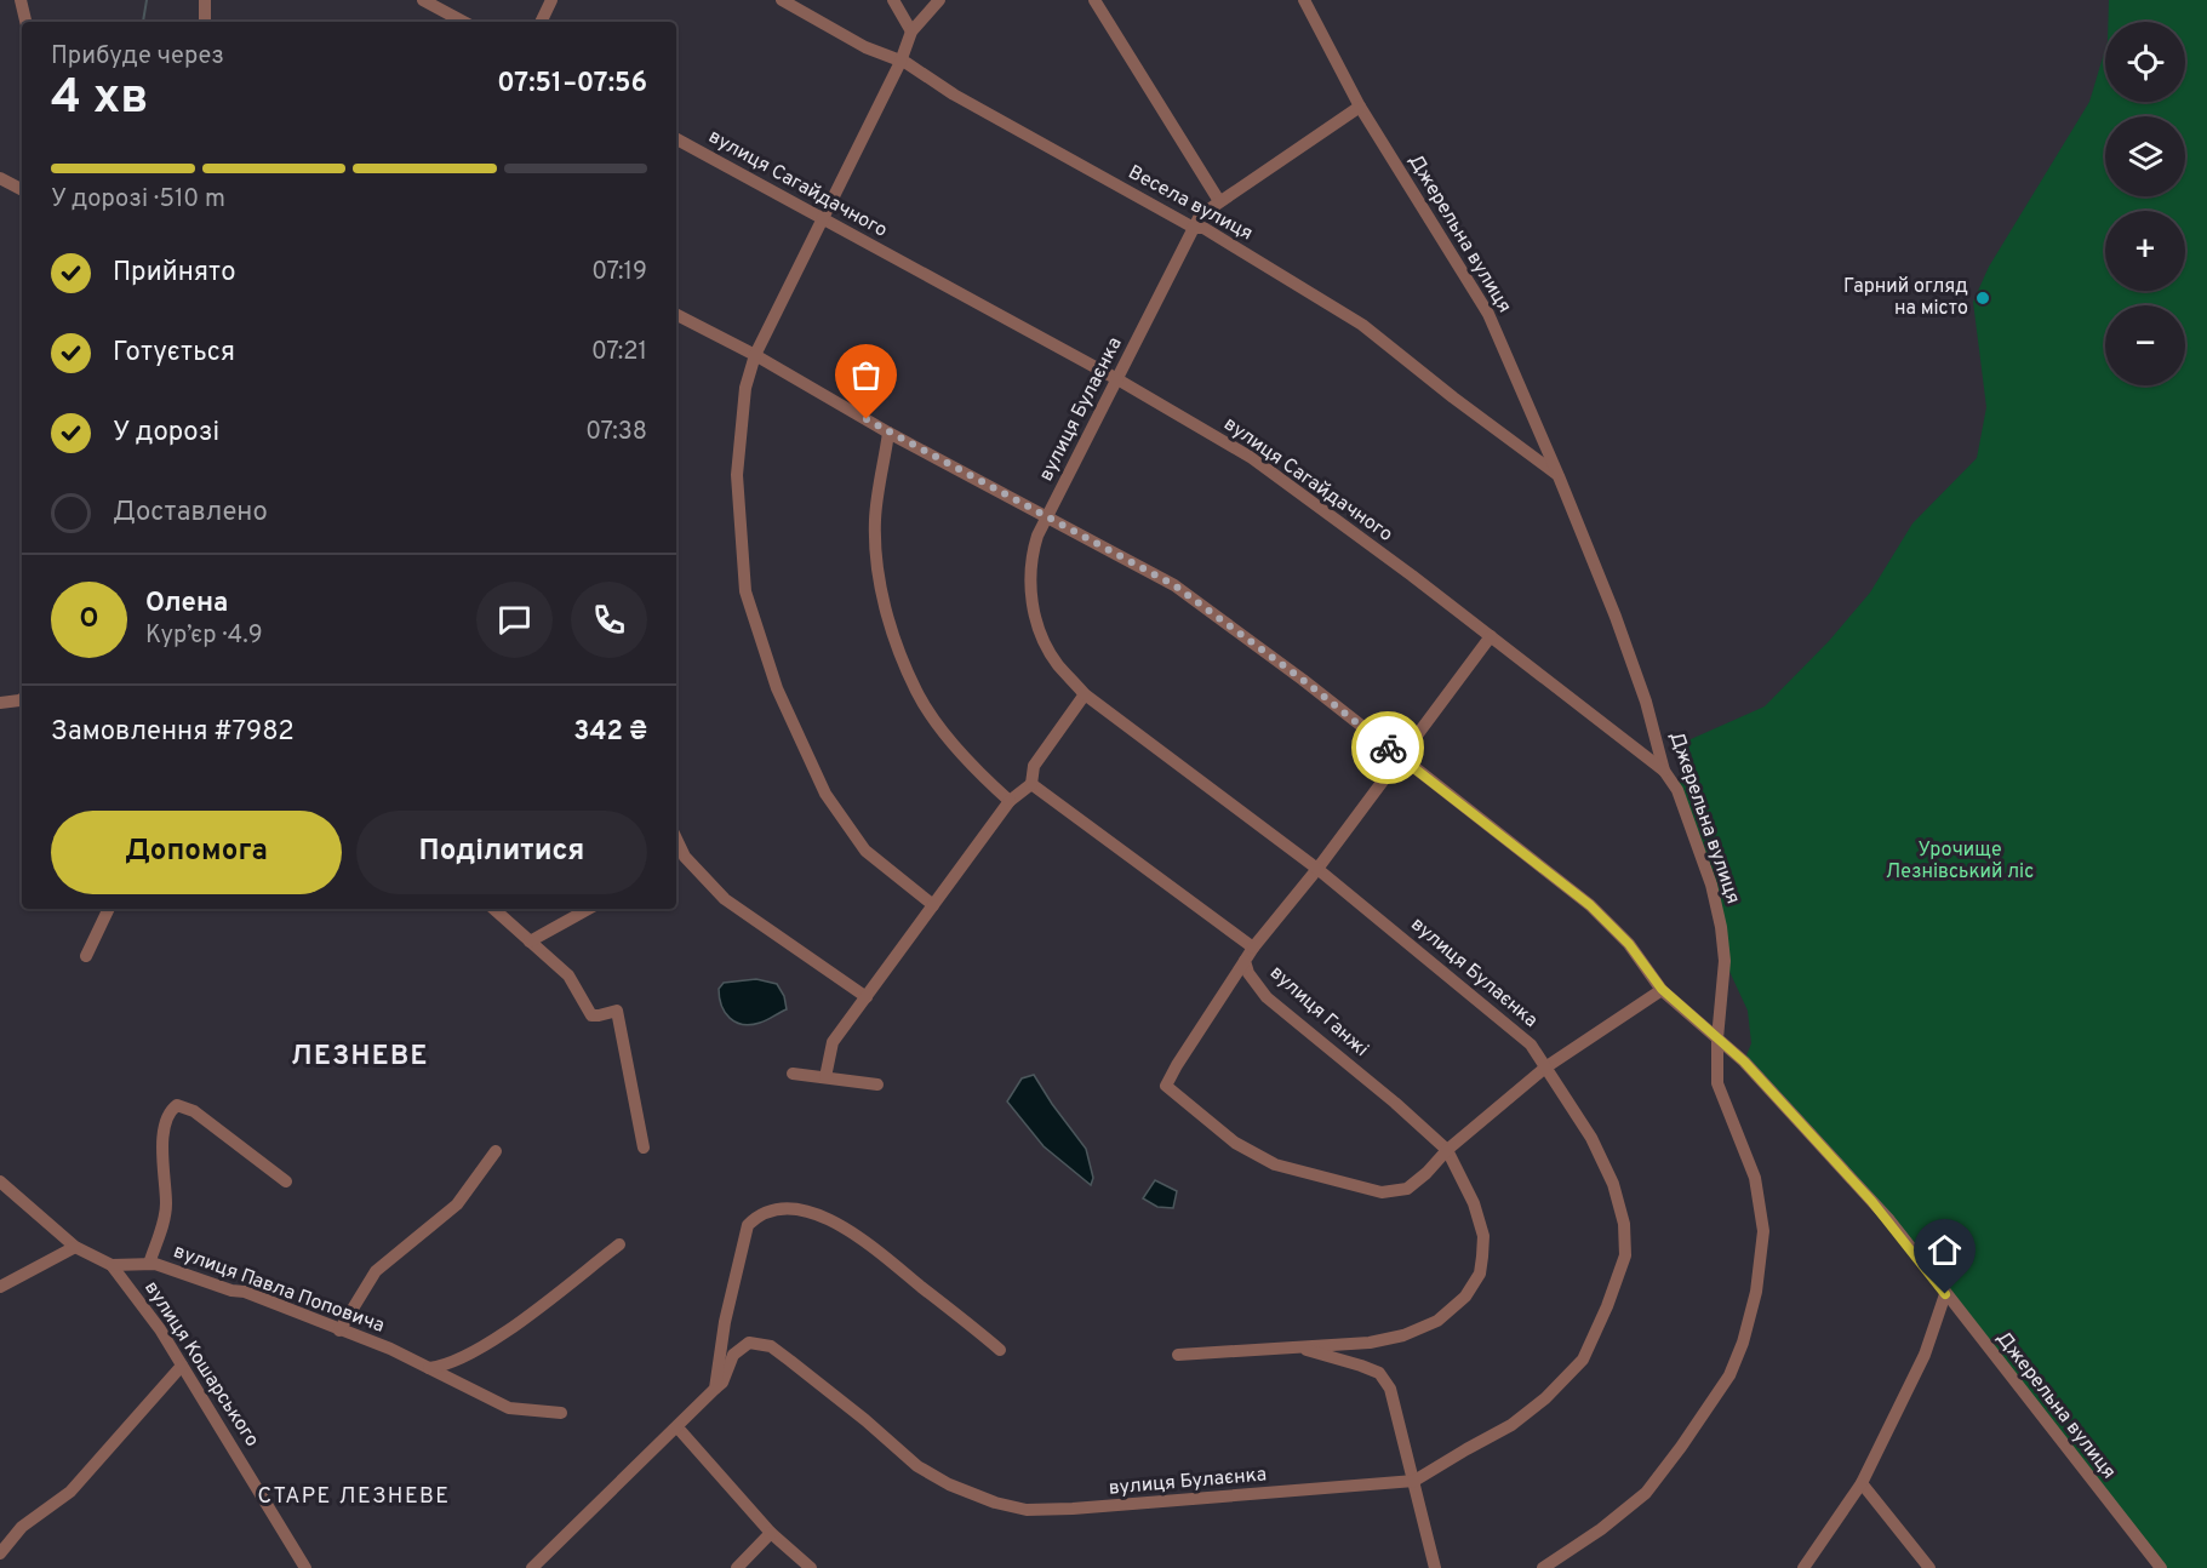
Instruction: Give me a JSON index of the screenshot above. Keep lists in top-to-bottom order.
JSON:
{
  "streets": {
    "street": [
      "вулиця Сагайдачного",
      "Весела вулиця",
      "Джерельна вулиця",
      "вулиця Булаєнка",
      "вулиця Ганжі",
      "вулиця Павла Поповича",
      "вулиця Кошарського"
    ]
  },
  "crossings": [
    ["вулиця Сагайдачного", "Джерельна вулиця"],
    ["вулиця Сагайдачного", "вулиця Булаєнка"],
    ["Весела вулиця", "Джерельна вулиця"],
    ["Весела вулиця", "вулиця Булаєнка"],
    ["Джерельна вулиця", "вулиця Булаєнка"],
    ["вулиця Павла Поповича", "вулиця Кошарського"]
  ],
  "districts": ["ЛЕЗНЕВЕ", "СТАРЕ ЛЕЗНЕВЕ"],
  "parks": ["Урочище Лезнівський ліс"],
  "places": ["Гарний огляд на місто"],
  "page": {
    "map_buttons": ["+", "−"],
    "heading": ["4 хв", "Прибуде через", "07:51–07:56"],
    "panel": [
      "Олена",
      "Кур’єр · 4.9",
      "Замовлення #7982",
      "342 ₴"
    ],
    "bar": "У дорозі · 510 m",
    "list": [
      ["Прийнято", "07:19"],
      ["Готується", "07:21"],
      ["У дорозі", "07:38"],
      "Доставлено"
    ],
    "round": "О",
    "buttons": ["Допомога", "Поділитися"]
  }
}
